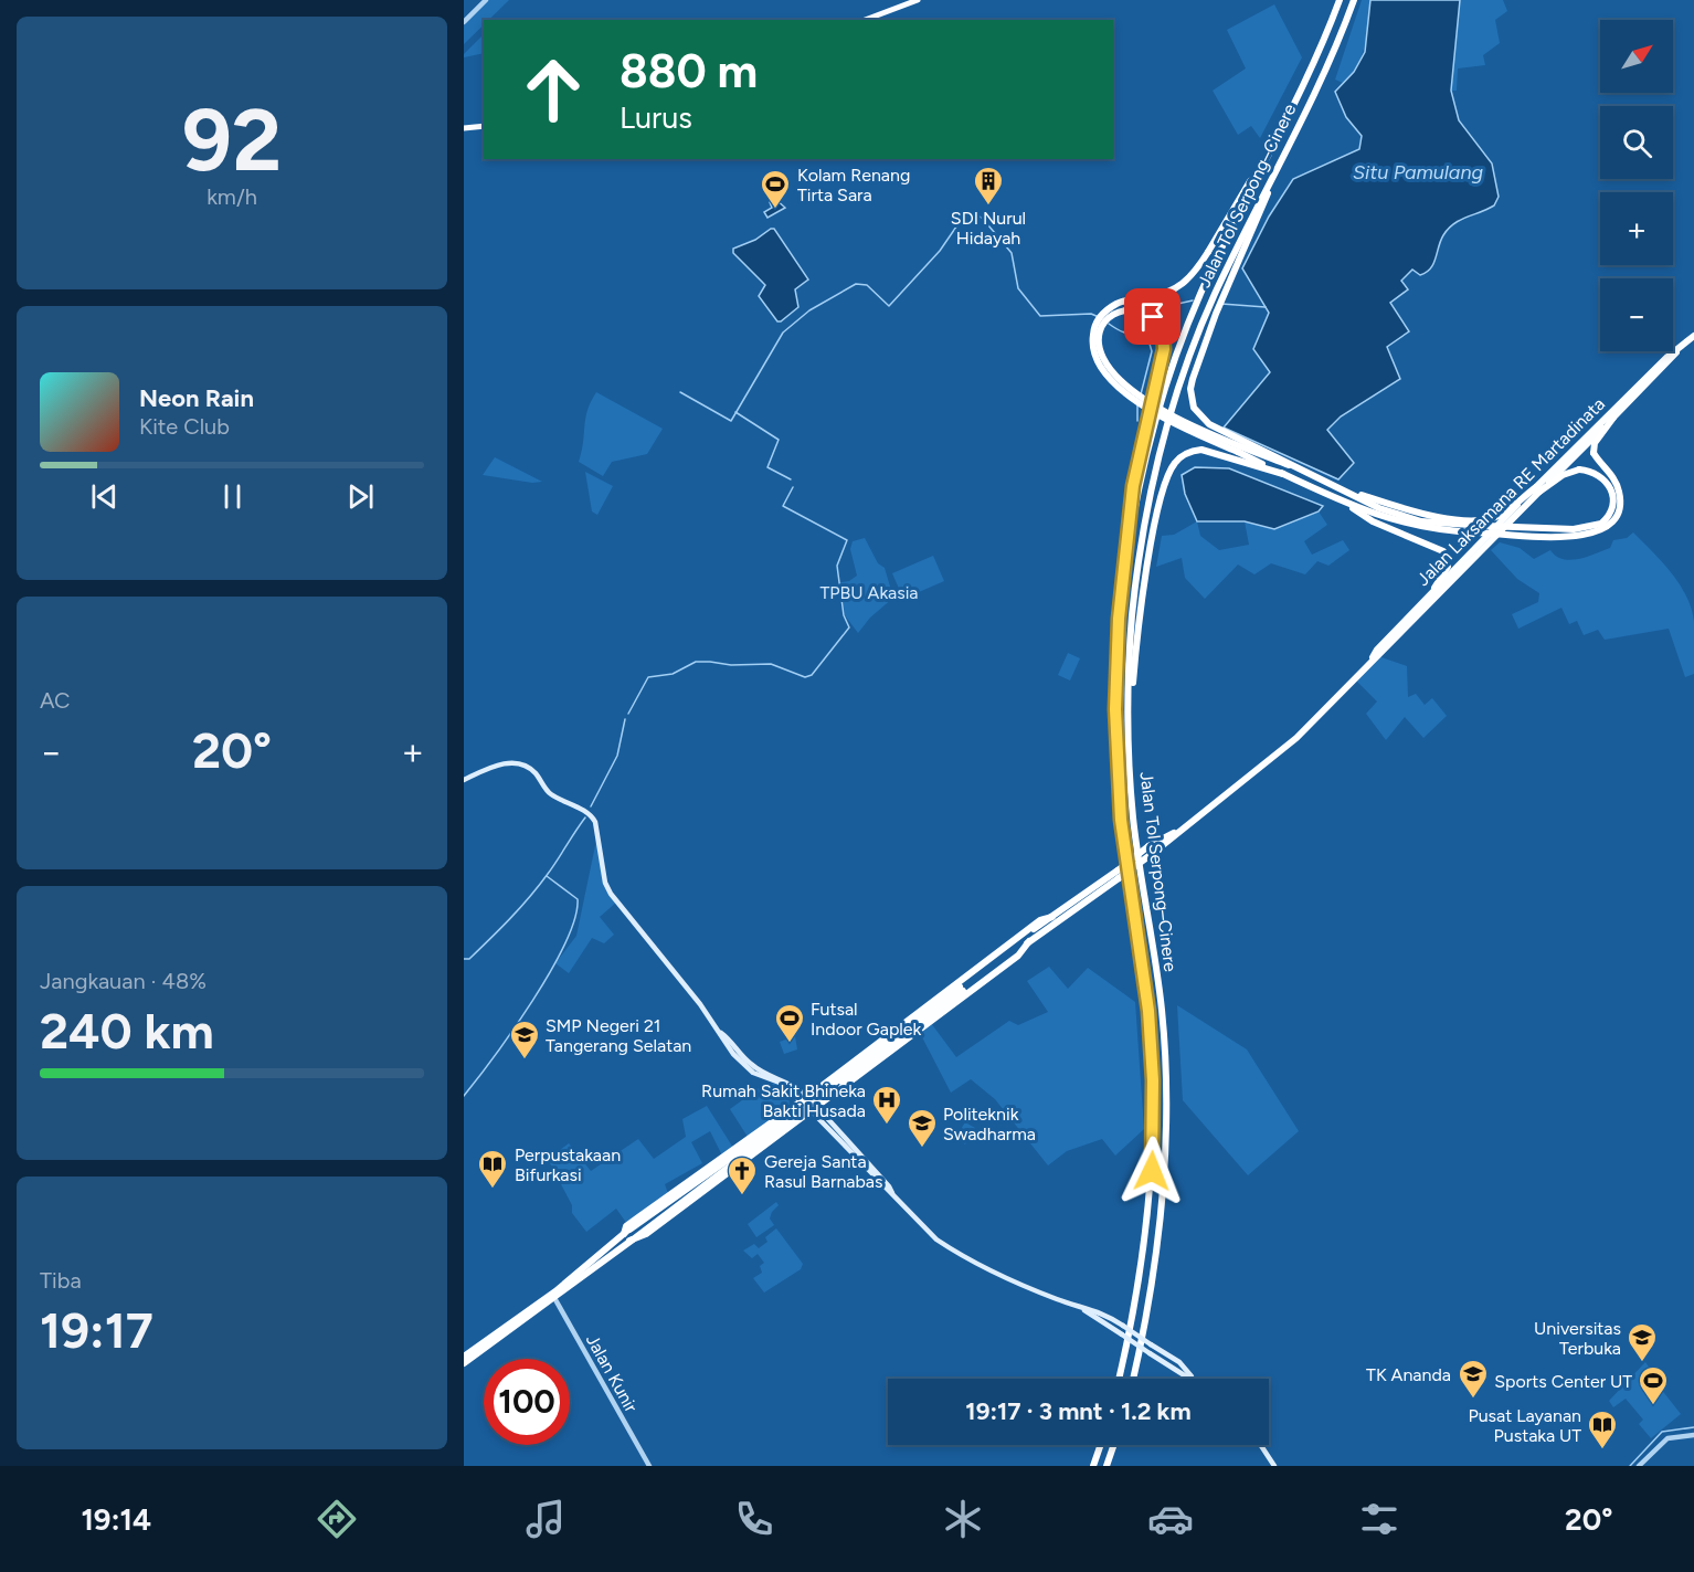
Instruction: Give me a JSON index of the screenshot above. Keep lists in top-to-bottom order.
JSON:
{
  "streets": {
    "highway": ["Jalan Tol Serpong–Cinere", "Jalan Laksamana RE Martadinata"],
    "street": ["Jalan Kunir"]
  },
  "water": ["Situ Pamulang"],
  "parks": ["TPBU Akasia"],
  "places": {
    "building": ["SDI Nurul Hidayah"],
    "sports": ["Kolam Renang Tirta Sara", "Futsal Indoor Gaplek", "Sports Center UT"],
    "school or university": [
      "SMP Negeri 21 Tangerang Selatan",
      "Politeknik Swadharma",
      "Universitas Terbuka",
      "TK Ananda"
    ],
    "hospital": ["Rumah Sakit Bhineka Bakti Husada"],
    "library": ["Perpustakaan Bifurkasi", "Pusat Layanan Pustaka UT"],
    "church": ["Gereja Santa Rasul Barnabas"]
  },
  "north": "top right",
  "page": {
    "tile": [
      ["92", "km/h"],
      "AC",
      ["Jangkauan · 48%", "240 km"],
      ["Tiba", "19:17"]
    ],
    "map_buttons": ["+", "−"],
    "turn": ["880 m", "Lurus"],
    "song": ["Neon Rain", "Kite Club"],
    "heat": ["−", "20°", "+"],
    "limit": "100",
    "trip": "19:17 · 3 mnt · 1.2 km",
    "tabs": ["19:14", "20°"]
  }
}
